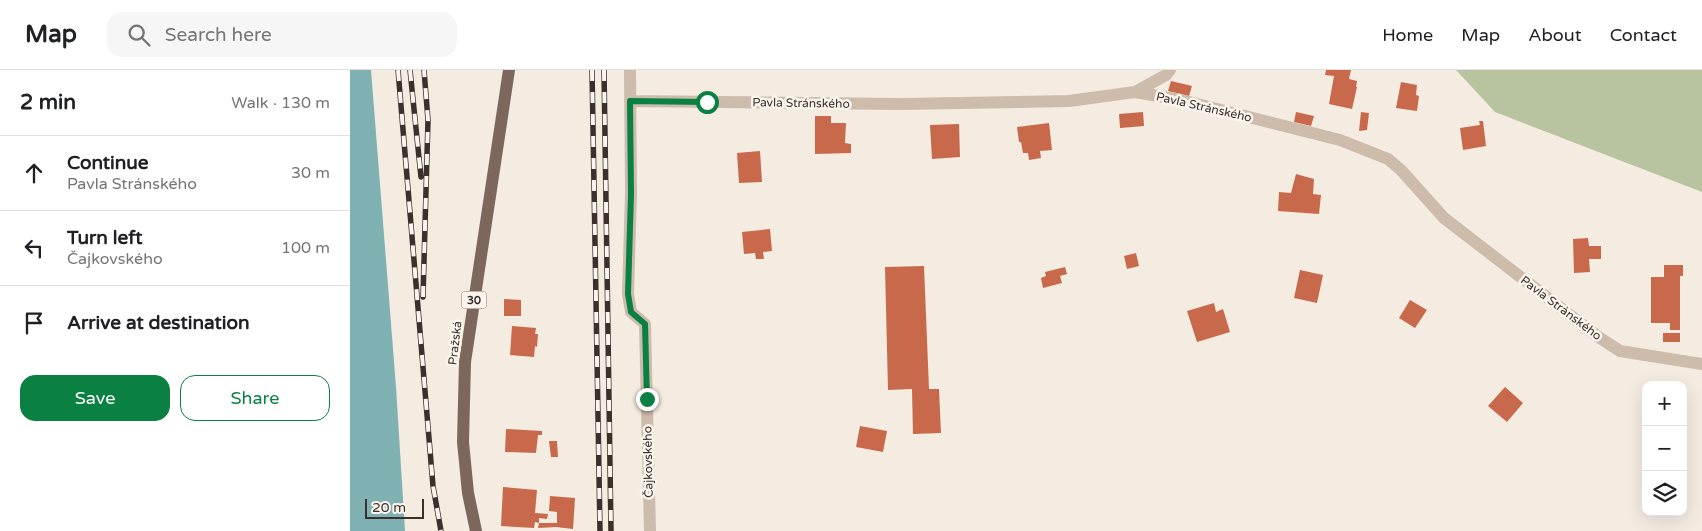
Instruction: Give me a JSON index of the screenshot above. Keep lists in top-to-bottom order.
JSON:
{
  "streets": {
    "main road": ["30", "Pražská"],
    "street": ["Pavla Stránského", "Čajkovského"]
  },
  "crossings": [
    ["Pavla Stránského", "Čajkovského"]
  ],
  "scale_bar": "20 m",
  "page": {
    "header": "Map",
    "search": "Search here",
    "nav": [
      "Home",
      "Map",
      "About",
      "Contact"
    ],
    "heading": ["2 min", "Walk · 130 m"],
    "list": [
      ["Continue", "Pavla Stránského", "30 m"],
      ["Turn left", "Čajkovského", "100 m"],
      "Arrive at destination"
    ],
    "buttons": ["Save", "Share"],
    "map_buttons": ["+", "−"],
    "scale": "20 m"
  }
}
